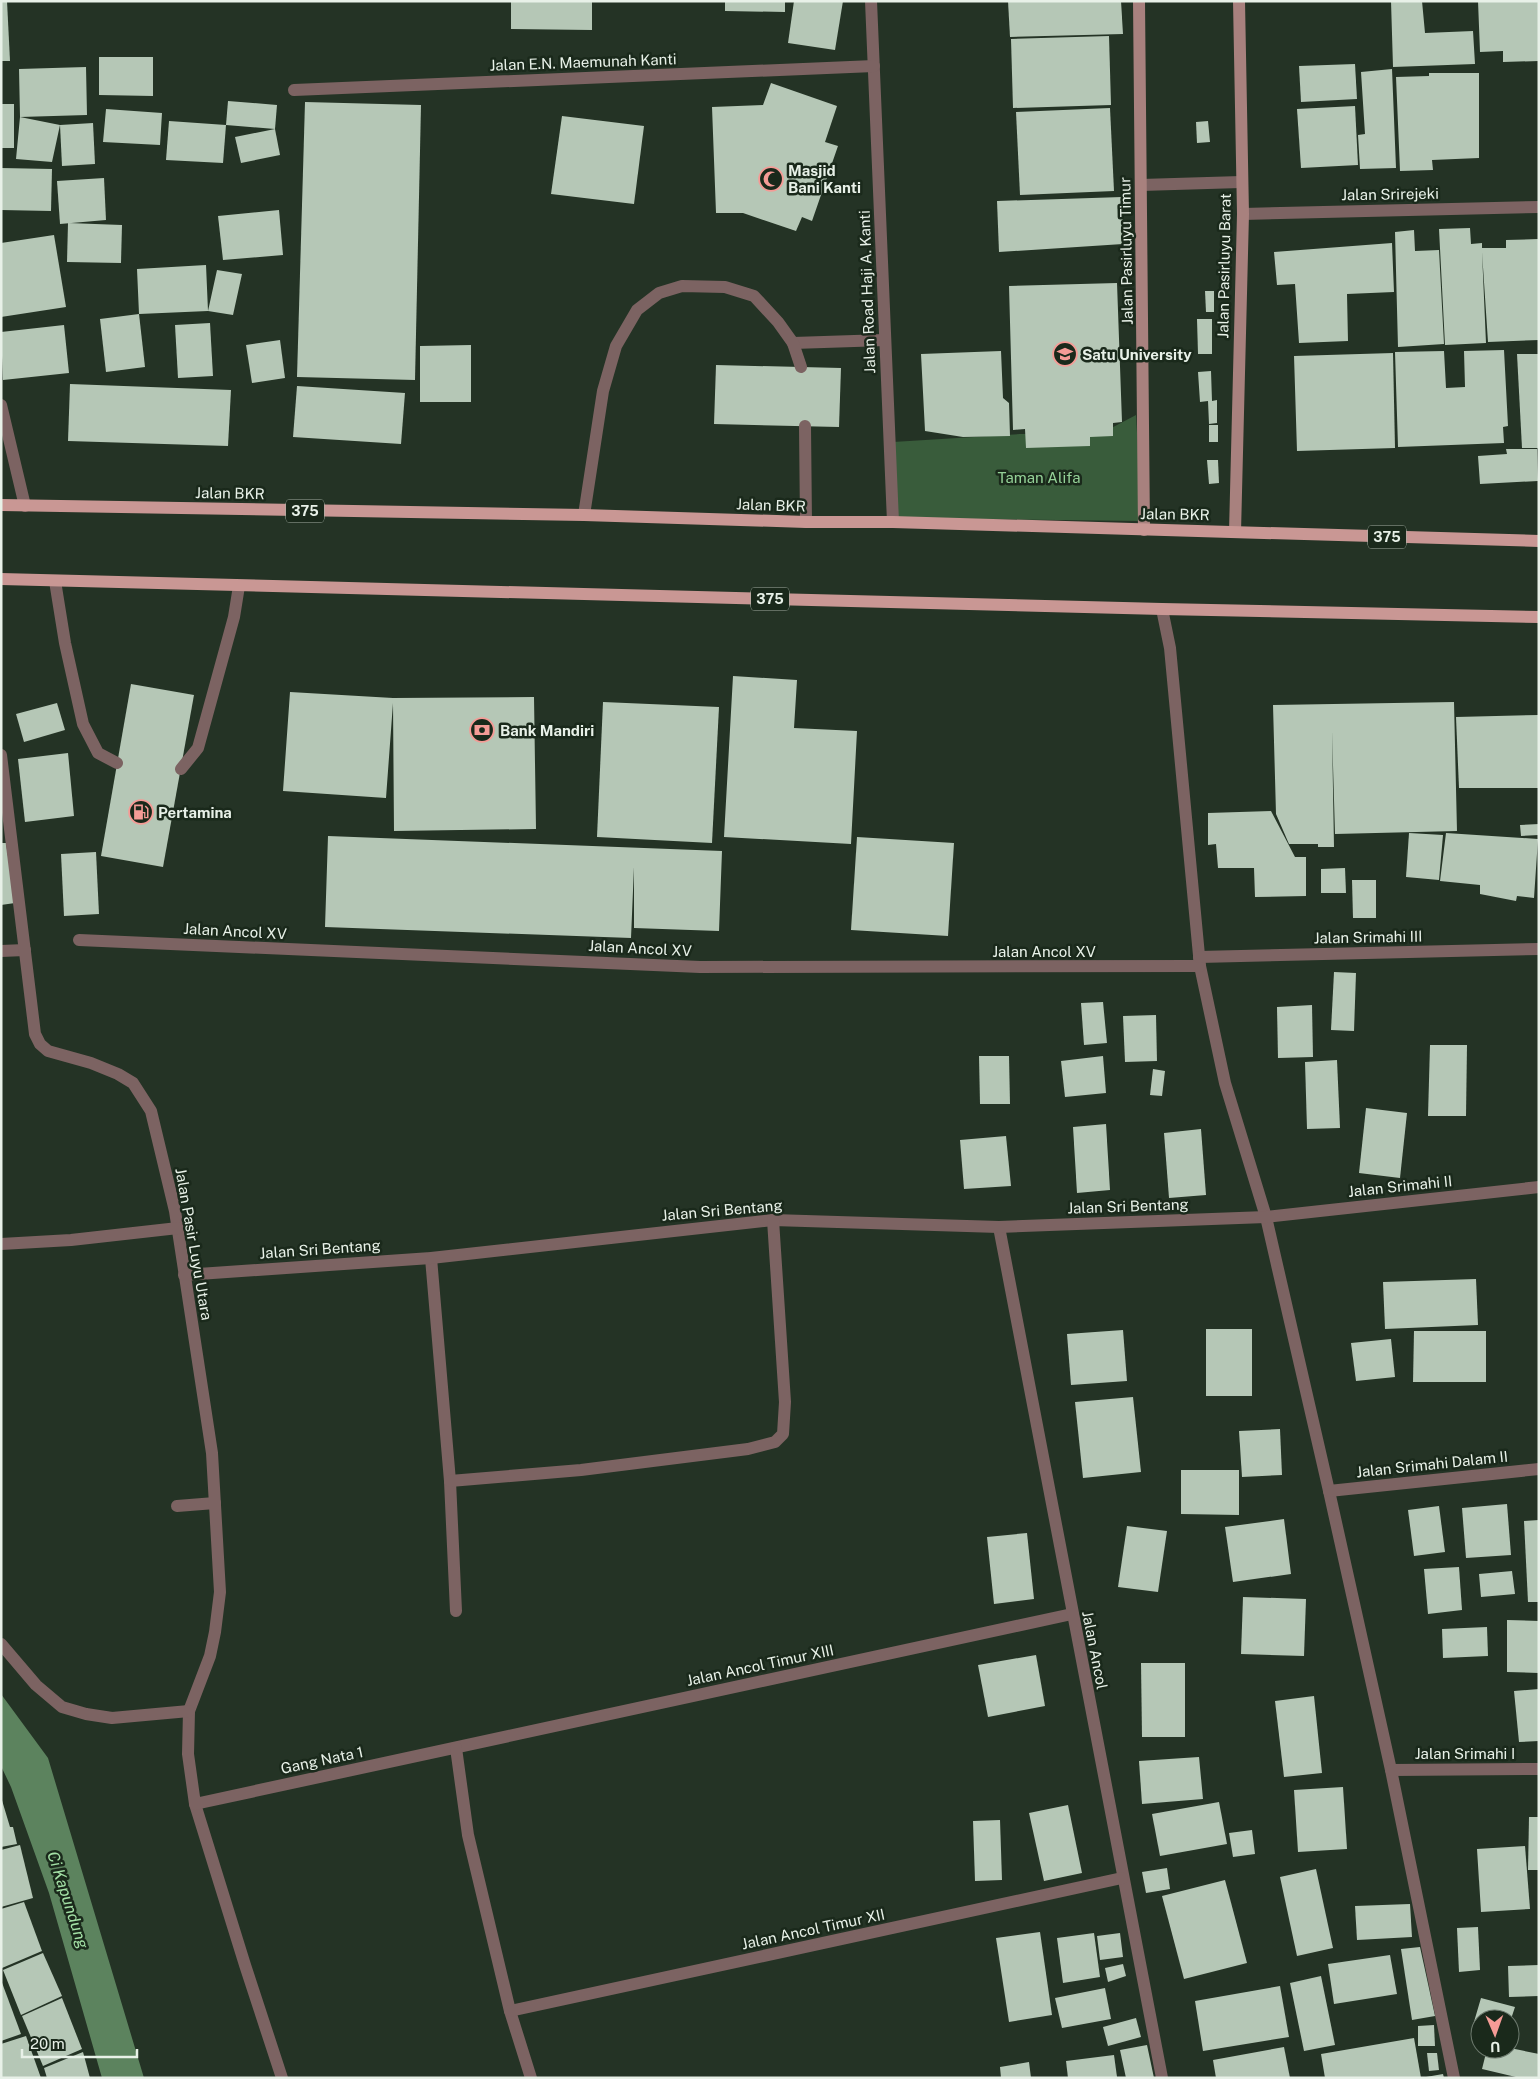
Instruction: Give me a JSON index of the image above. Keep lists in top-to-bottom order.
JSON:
{
  "streets": {
    "main road": ["Jalan BKR", "375"],
    "street": [
      "Jalan E.N. Maemunah Kanti",
      "Jalan Srirejeki",
      "Jalan Pasirluyu Timur",
      "Jalan Pasirluyu Barat",
      "Jalan Road Haji A. Kanti",
      "Jalan Ancol XV",
      "Jalan Srimahi III",
      "Jalan Srimahi II",
      "Jalan Sri Bentang",
      "Jalan Pasir Luyu Utara",
      "Jalan Srimahi Dalam II",
      "Jalan Ancol",
      "Jalan Ancol Timur XIII",
      "Jalan Srimahi I",
      "Gang Nata 1",
      "Jalan Ancol Timur XII"
    ]
  },
  "crossings": [
    ["Jalan E.N. Maemunah Kanti", "Jalan Road Haji A. Kanti"],
    ["Jalan Srirejeki", "Jalan Pasirluyu Barat"],
    ["Jalan Pasirluyu Timur", "Jalan BKR"],
    ["Jalan Pasirluyu Barat", "Jalan BKR"],
    ["Jalan Road Haji A. Kanti", "Jalan BKR"],
    ["Jalan Ancol XV", "Jalan Srimahi III"],
    ["Jalan Srimahi II", "Jalan Sri Bentang"],
    ["Jalan Sri Bentang", "Jalan Pasir Luyu Utara"],
    ["Jalan Sri Bentang", "Jalan Ancol"],
    ["Jalan Pasir Luyu Utara", "Gang Nata 1"],
    ["Jalan Ancol", "Jalan Ancol Timur XIII"],
    ["Jalan Ancol", "Jalan Ancol Timur XII"],
    ["Jalan Ancol Timur XIII", "Gang Nata 1"]
  ],
  "water": ["Ci Kapundung"],
  "parks": ["Taman Alifa"],
  "places": {
    "mosque": ["Masjid Bani Kanti"],
    "school or university": ["Satu University"],
    "bank": ["Bank Mandiri"],
    "fuel station": ["Pertamina"]
  },
  "scale_bar": "20 m",
  "north": "bottom"
}
